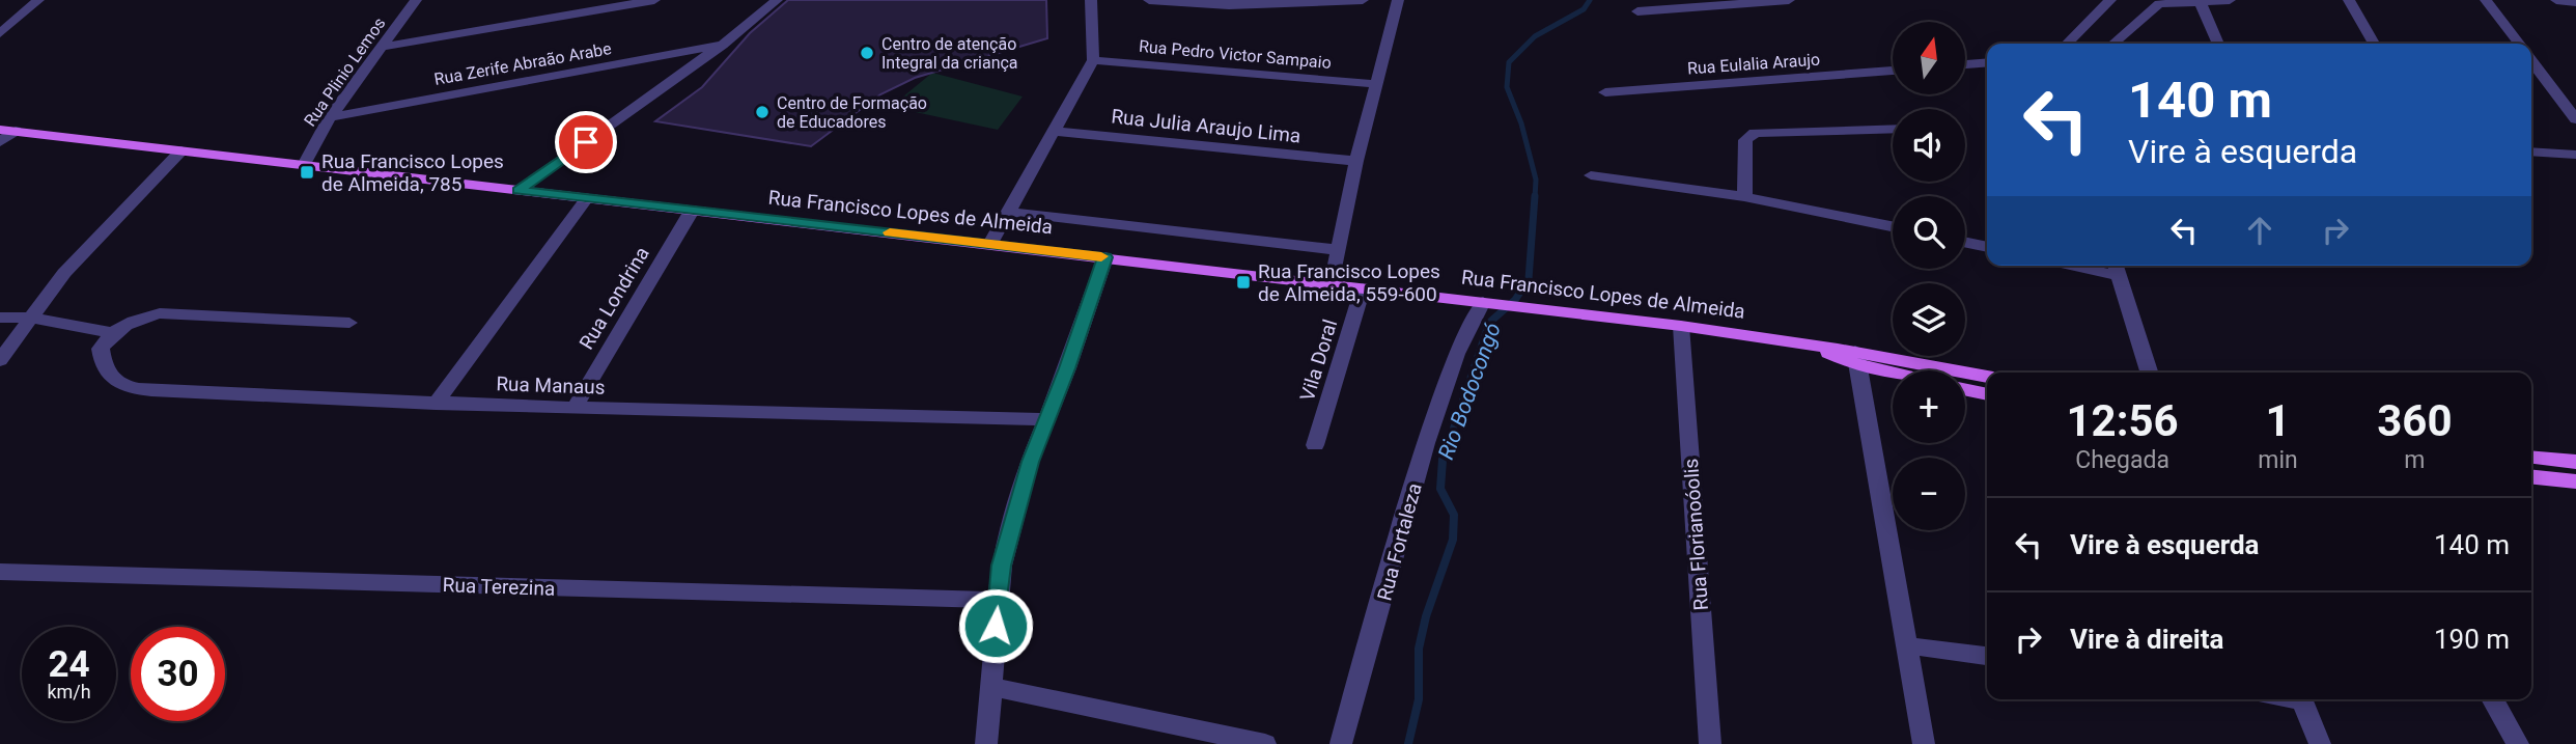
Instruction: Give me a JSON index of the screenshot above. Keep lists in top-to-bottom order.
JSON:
{
  "streets": {
    "main road": ["Rua Francisco Lopes de Almeida"],
    "street": [
      "Rua Pedro Victor Sampaio",
      "Rua Zerife Abraão Arabe",
      "Rua Eulalia Araujo",
      "Rua Plinio Lemos",
      "Rua Julia Araujo Lima",
      "Rua Londrina",
      "Vila Doral",
      "Rua Manaus",
      "Rua Florianoóolis",
      "Rua Fortaleza",
      "Rua Terezina"
    ]
  },
  "crossings": [
    ["Rua Zerife Abraão Arabe", "Rua Plinio Lemos"],
    ["Rua Plinio Lemos", "Rua Francisco Lopes de Almeida"],
    ["Rua Francisco Lopes de Almeida", "Rua Londrina"],
    ["Rua Francisco Lopes de Almeida", "Vila Doral"],
    ["Rua Francisco Lopes de Almeida", "Rua Florianoóolis"],
    ["Rua Francisco Lopes de Almeida", "Rua Fortaleza"],
    ["Rua Londrina", "Rua Manaus"]
  ],
  "water": ["Rio Bodocongó"],
  "places": {
    "other": ["Centro de atenção Integral da criança", "Centro de Formação de Educadores"],
    "transit": ["Rua Francisco Lopes de Almeida, 785", "Rua Francisco Lopes de Almeida, 559-600"]
  },
  "north": "top",
  "page": {
    "map_buttons": ["+", "−"],
    "turn": ["140 m", "Vire à esquerda"],
    "eta": [
      "12:56",
      "Chegada",
      "1",
      "min",
      "360",
      "m"
    ],
    "list": [
      {
        "name": "Vire à esquerda",
        "value": "140 m"
      },
      {
        "name": "Vire à direita",
        "value": "190 m"
      }
    ],
    "speed": "24 km/h",
    "limit": "30"
  }
}
